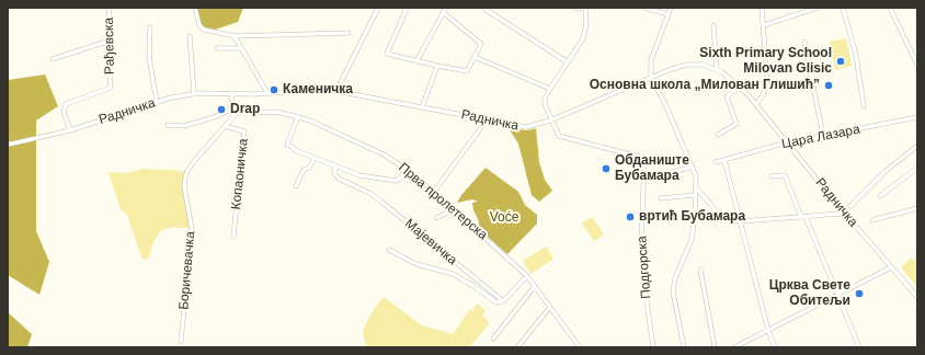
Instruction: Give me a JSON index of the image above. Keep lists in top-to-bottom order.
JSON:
{
  "streets": {
    "street": [
      "Рађевска",
      "Радничка",
      "Цара Лазара",
      "Копаоничка",
      "Прва пролетерска",
      "Мајевичка",
      "Подгорска",
      "Боричевачка"
    ]
  },
  "crossings": [
    ["Рађевска", "Радничка"],
    ["Радничка", "Цара Лазара"],
    ["Радничка", "Подгорска"],
    ["Копаоничка", "Боричевачка"],
    ["Прва пролетерска", "Боричевачка"]
  ],
  "parks": ["Voće"],
  "places": [
    "Sixth Primary School Milovan Glisic",
    "Основна школа „Милован Глишић”",
    "Каменичка",
    "Drap",
    "Обданиште Бубамара",
    "вртић Бубамара",
    "Црква Свете Обитељи"
  ]
}
